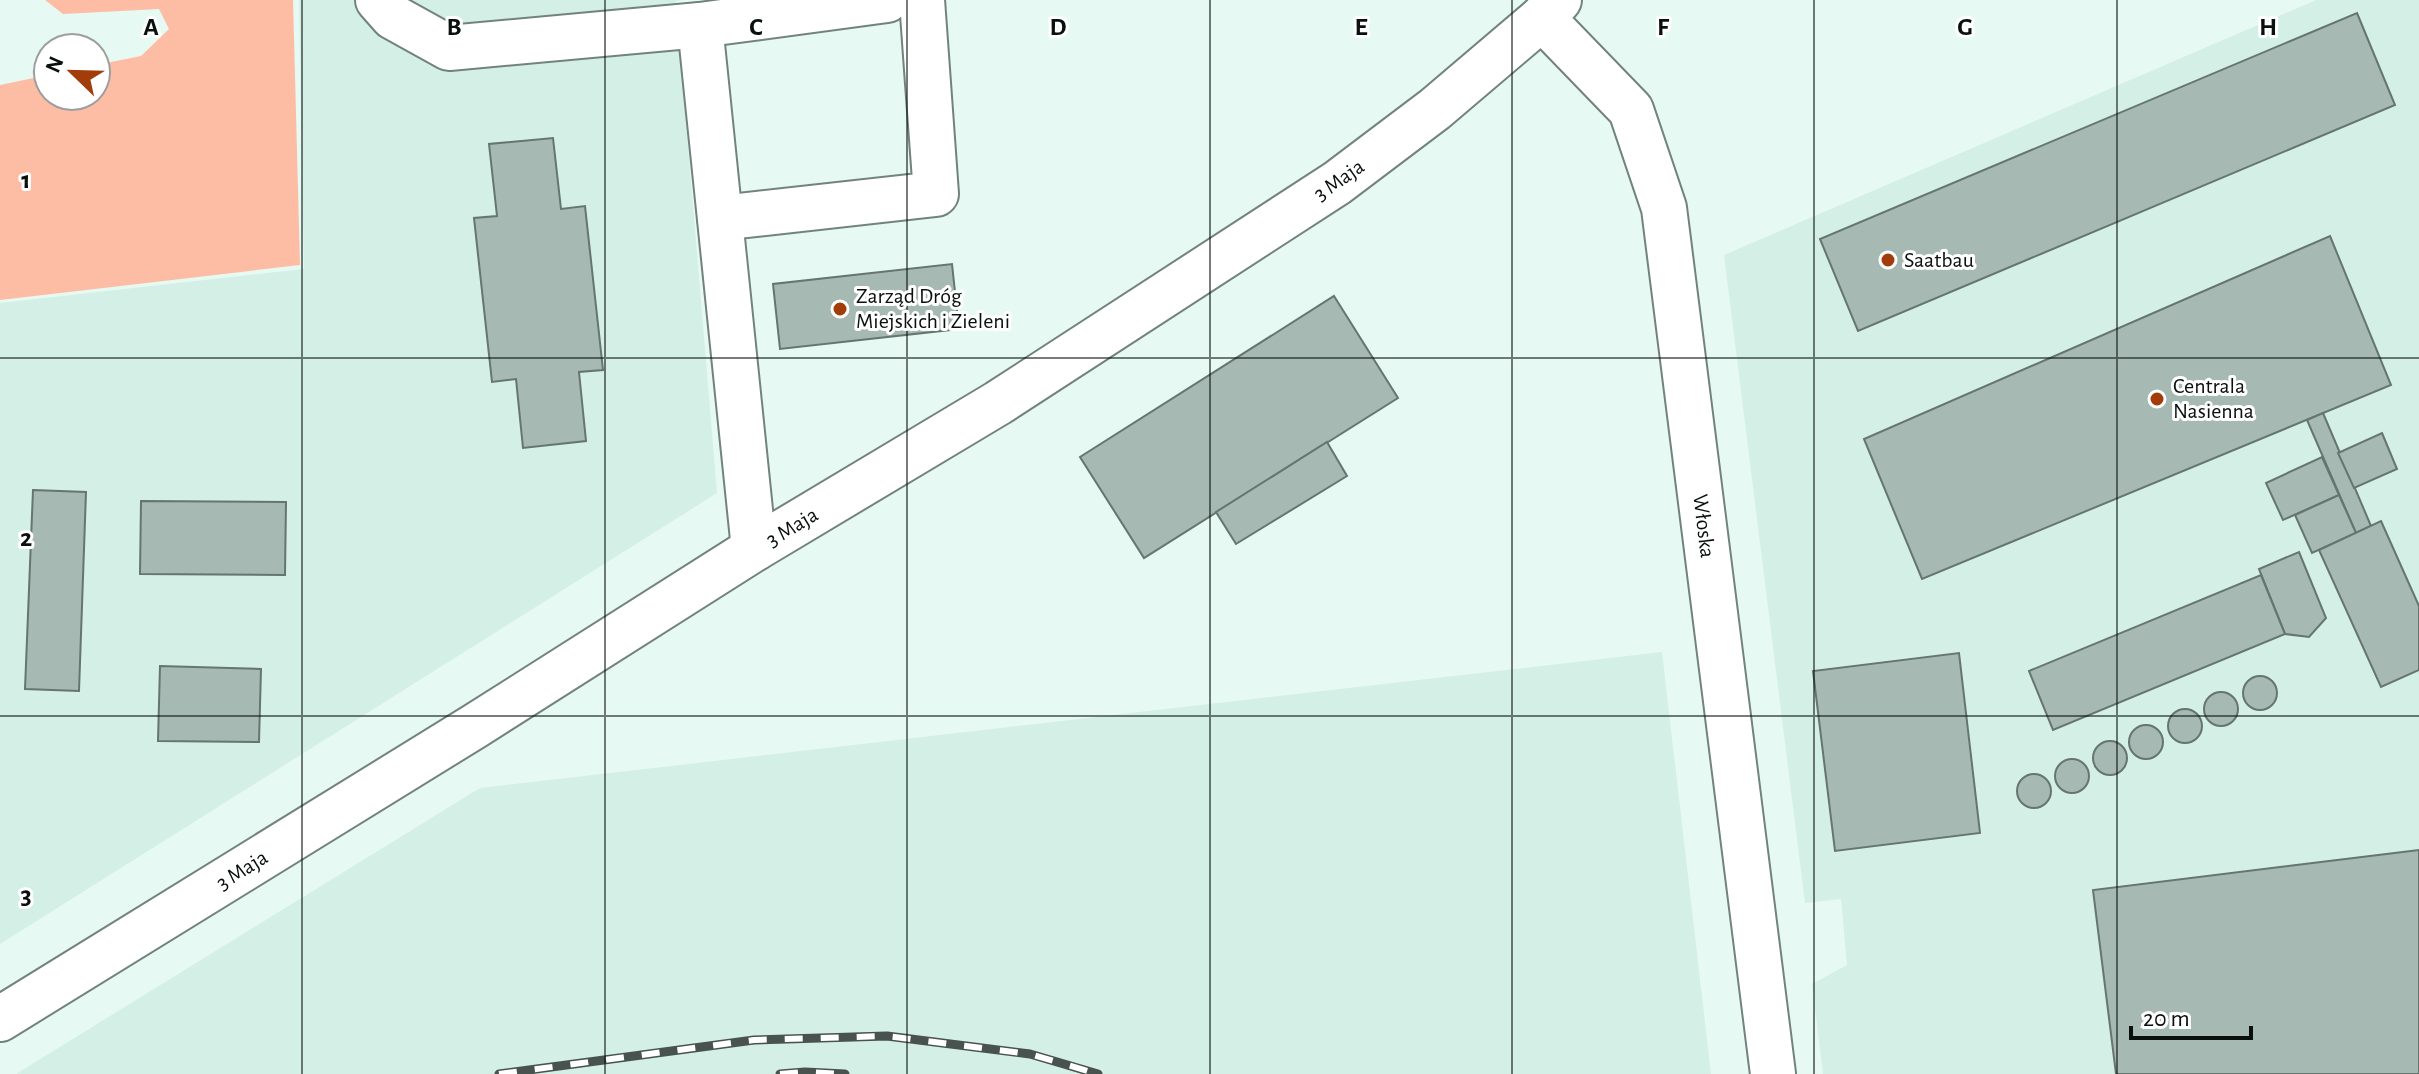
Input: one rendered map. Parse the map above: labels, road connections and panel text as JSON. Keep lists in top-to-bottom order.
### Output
{
  "streets": {
    "street": ["3 Maja", "Włoska"]
  },
  "crossings": [
    ["3 Maja", "Włoska"]
  ],
  "places": ["Saatbau", "Zarząd Dróg Miejskich i Zieleni", "Centrala Nasienna"],
  "scale_bar": "20 m",
  "north": "top left",
  "grid": {
    "columns": [
      "A",
      "B",
      "C",
      "D",
      "E",
      "F",
      "G",
      "H"
    ],
    "rows": ["1", "2", "3"]
  }
}
